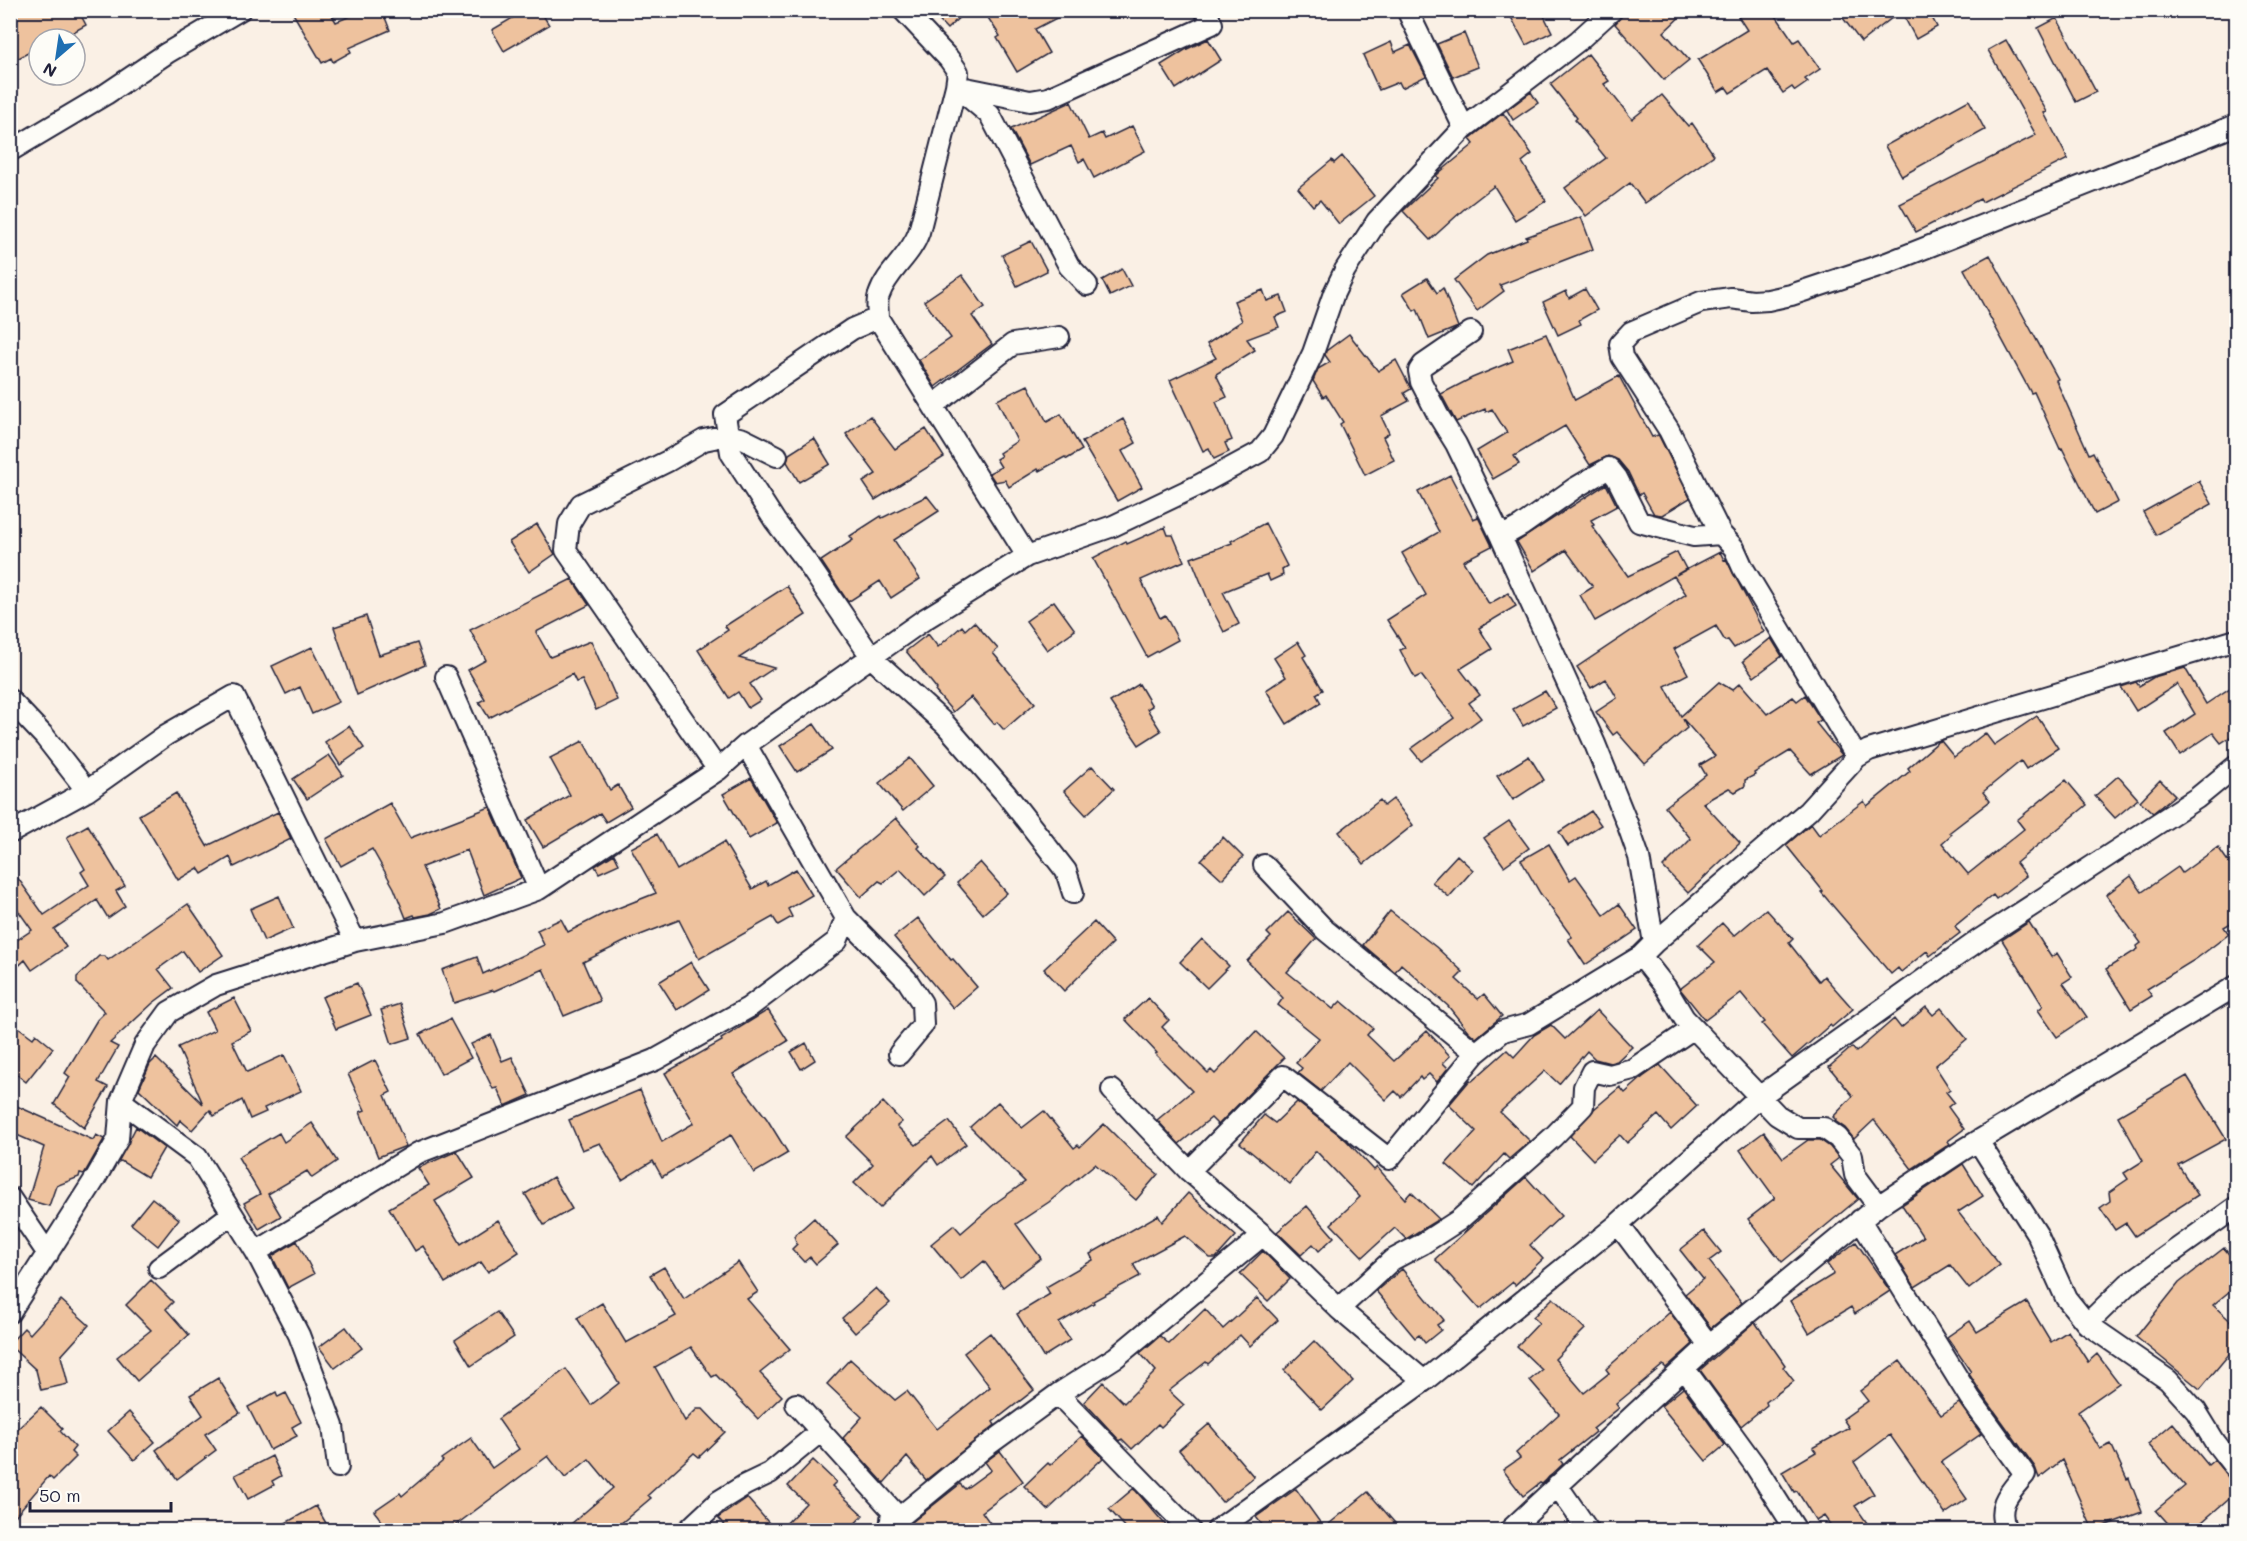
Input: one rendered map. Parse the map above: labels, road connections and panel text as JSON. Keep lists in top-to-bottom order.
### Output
{
  "scale_bar": "50 m",
  "north": "bottom left"
}
